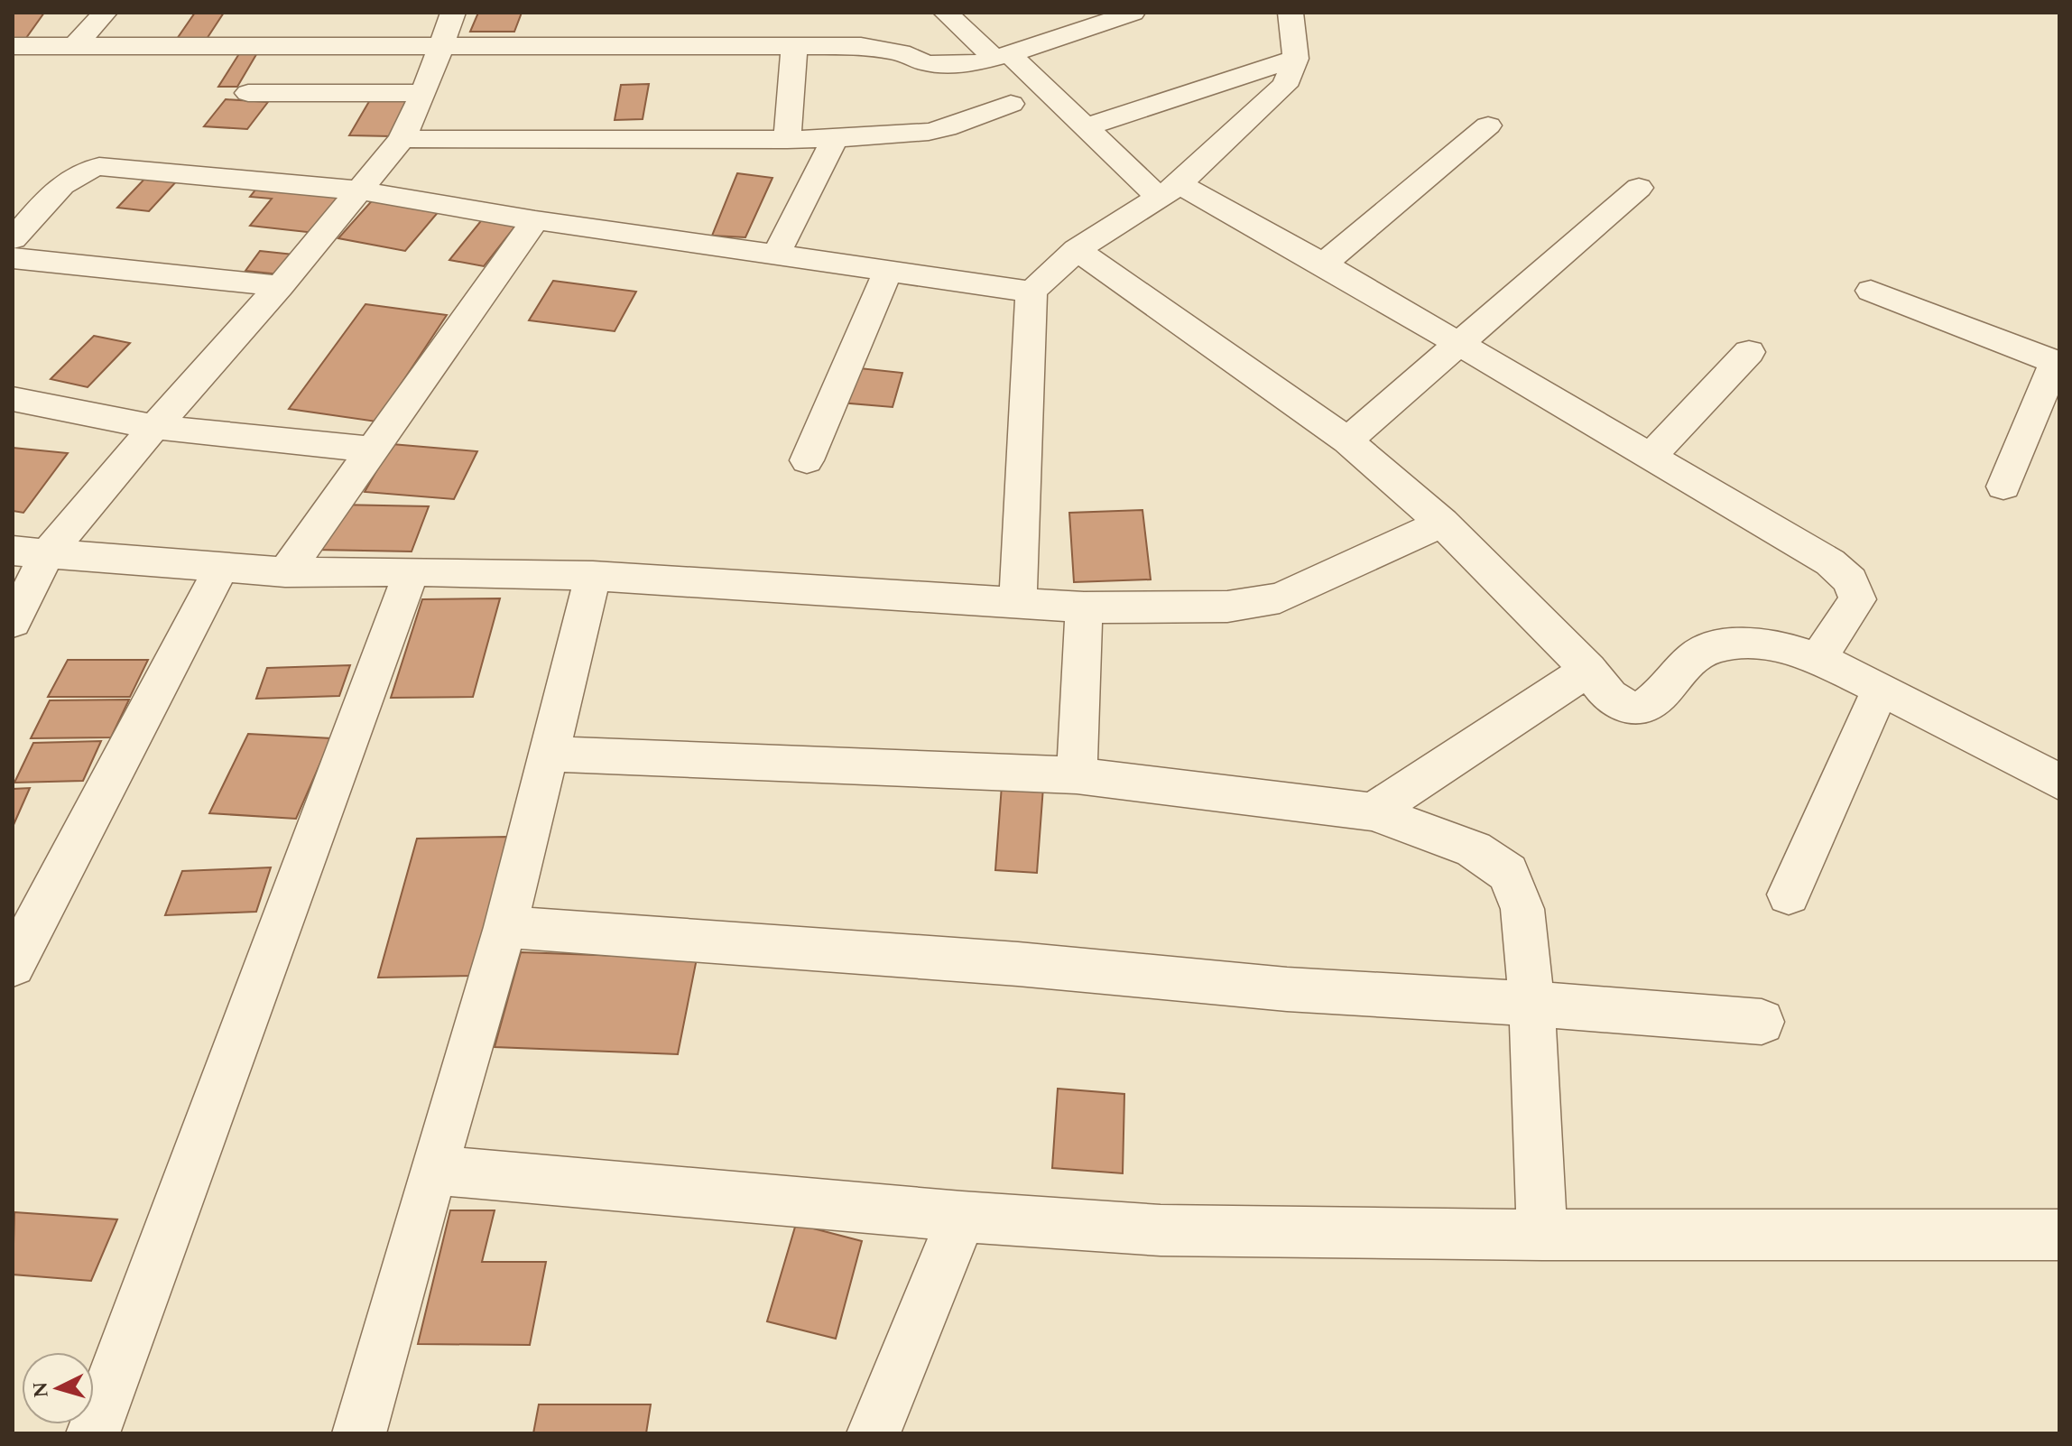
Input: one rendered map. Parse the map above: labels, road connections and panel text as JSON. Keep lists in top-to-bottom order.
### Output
{
  "north": "left"
}
